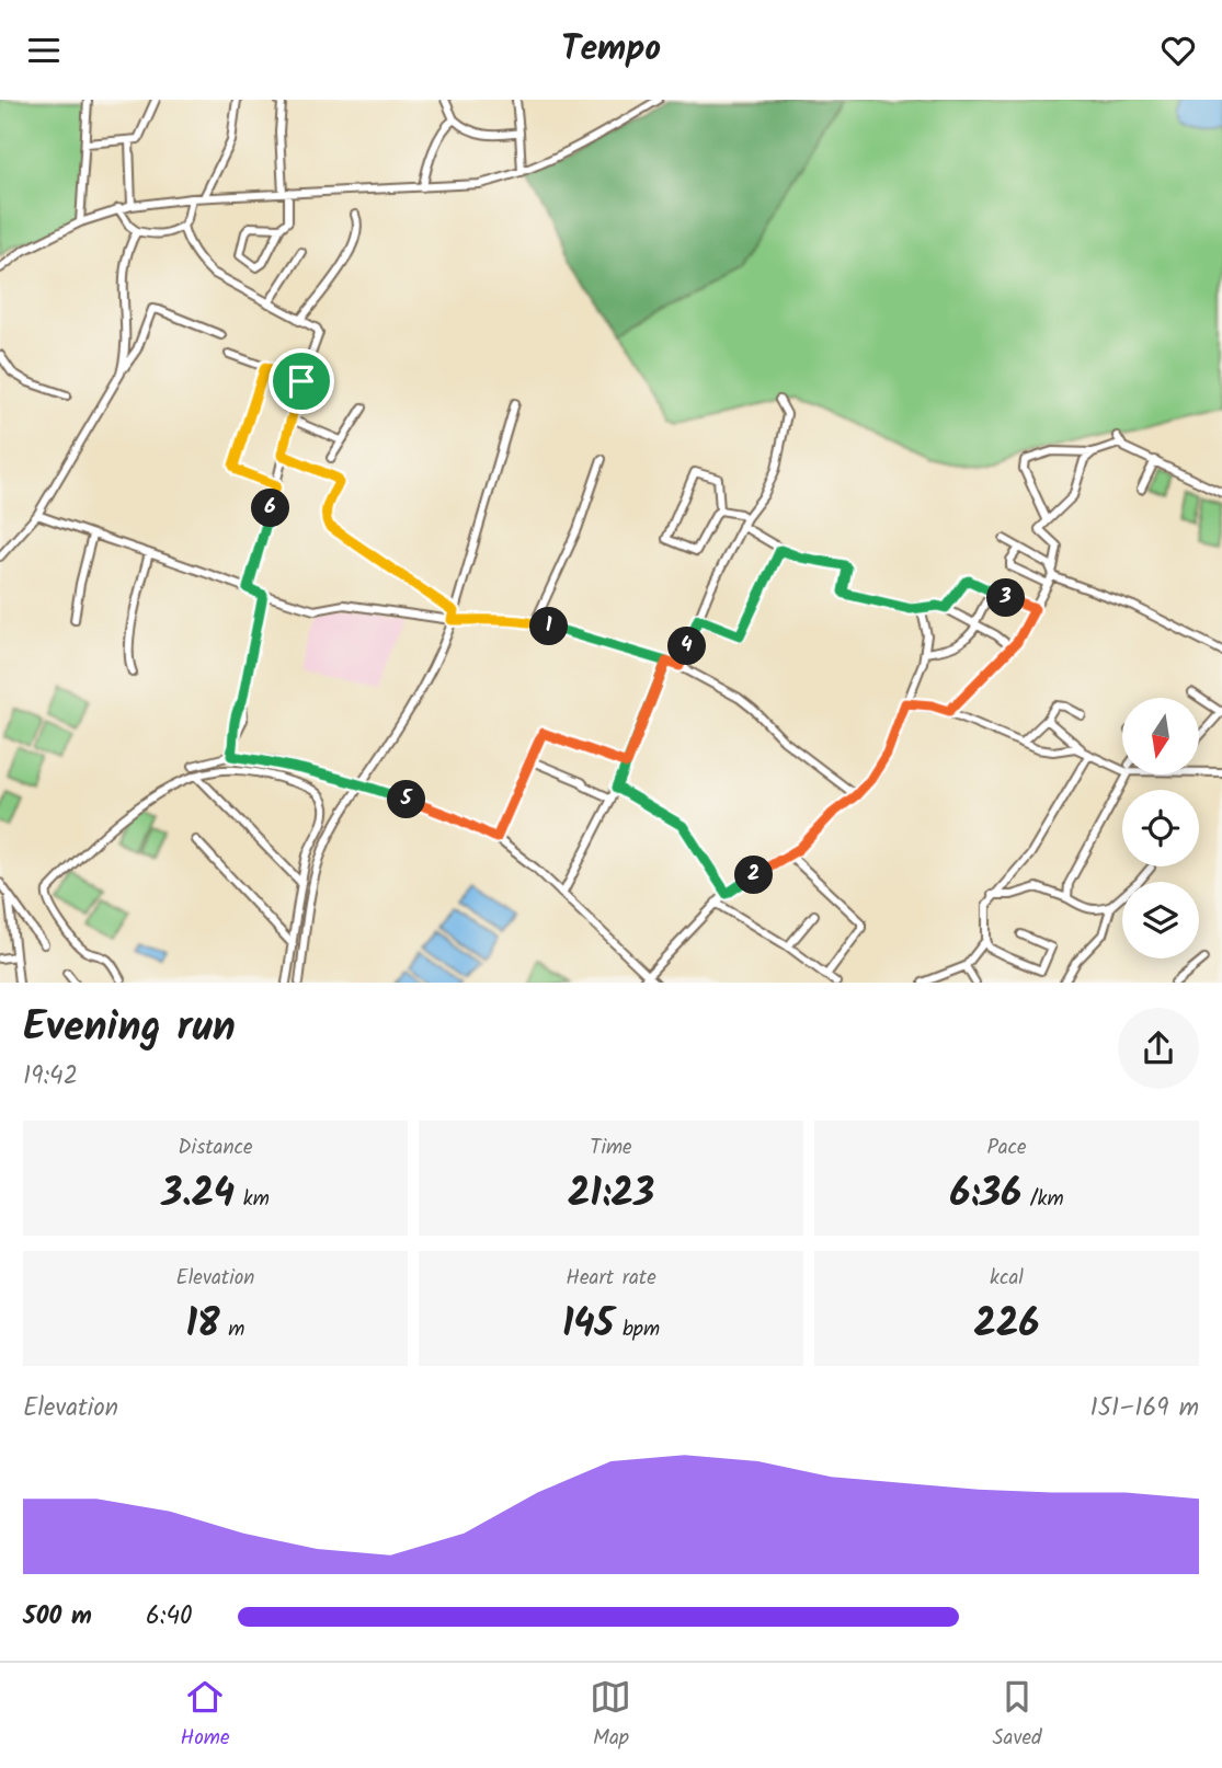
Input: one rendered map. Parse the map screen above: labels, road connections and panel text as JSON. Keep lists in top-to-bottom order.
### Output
{
  "north": "bottom",
  "page": {
    "header": "Tempo",
    "pins": [
      "6",
      "3",
      "1",
      "4",
      "5",
      "2"
    ],
    "heading": ["Evening run", "19:42"],
    "stats": [
      ["Distance", "3.24 km"],
      ["Time", "21:23"],
      ["Pace", "6:36 /km"],
      ["Elevation", "18 m"],
      ["Heart rate", "145 bpm"],
      ["kcal", "226"]
    ],
    "chart": ["Elevation", "151–169 m"],
    "list": [
      {
        "name": "500 m",
        "note": "6:40"
      }
    ],
    "tabs": ["Home", "Map", "Saved"]
  }
}
